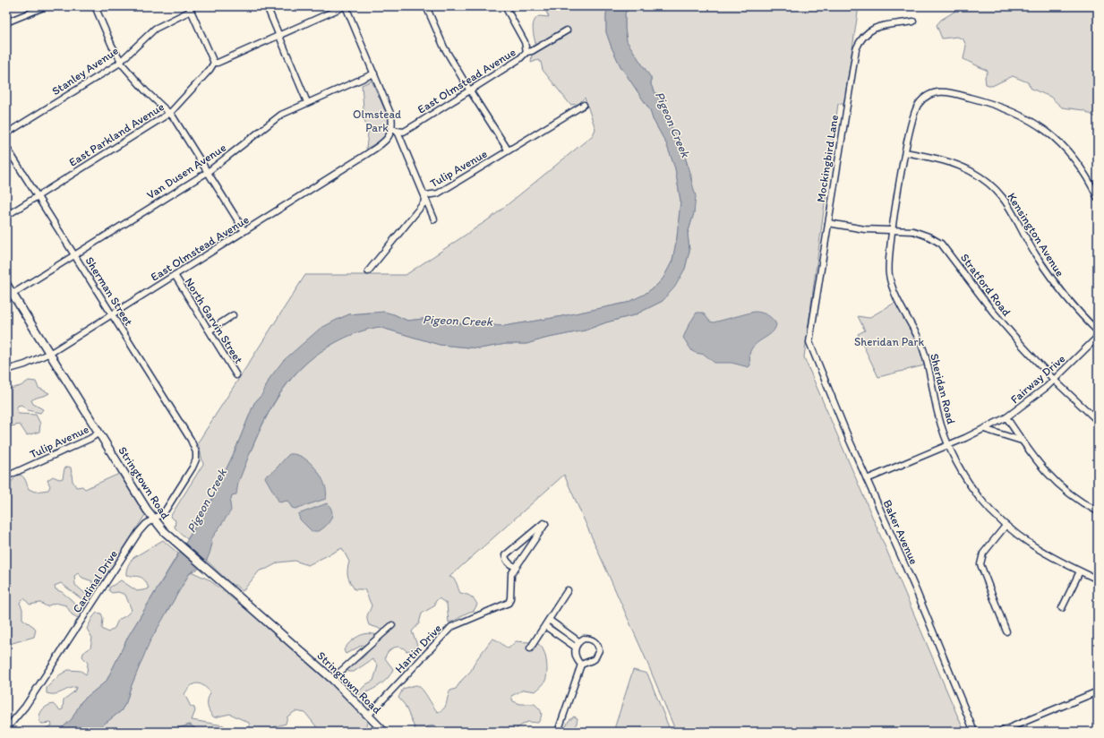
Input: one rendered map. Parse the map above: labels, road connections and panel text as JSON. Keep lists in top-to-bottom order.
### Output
{
  "streets": {
    "main road": ["Stringtown Road"],
    "street": [
      "Stanley Avenue",
      "East Olmstead Avenue",
      "East Parkland Avenue",
      "Mockingbird Lane",
      "Tulip Avenue",
      "Van Dusen Avenue",
      "Kensington Avenue",
      "Stratford Road",
      "Sherman Street",
      "North Garvin Street",
      "Fairway Drive",
      "Sheridan Road",
      "Baker Avenue",
      "Cardinal Drive",
      "Hartin Drive"
    ]
  },
  "crossings": [
    ["East Olmstead Avenue", "Sherman Street"],
    ["East Olmstead Avenue", "North Garvin Street"],
    ["East Olmstead Avenue", "Stringtown Road"],
    ["East Parkland Avenue", "Sherman Street"],
    ["Mockingbird Lane", "Stratford Road"],
    ["Mockingbird Lane", "Baker Avenue"],
    ["Tulip Avenue", "Stringtown Road"],
    ["Van Dusen Avenue", "Sherman Street"],
    ["Van Dusen Avenue", "Stringtown Road"],
    ["Kensington Avenue", "Sheridan Road"],
    ["Stratford Road", "Fairway Drive"],
    ["Stratford Road", "Sheridan Road"],
    ["Sherman Street", "Cardinal Drive"],
    ["Fairway Drive", "Sheridan Road"],
    ["Fairway Drive", "Baker Avenue"],
    ["Stringtown Road", "Cardinal Drive"],
    ["Stringtown Road", "Hartin Drive"]
  ],
  "water": ["Pigeon Creek"],
  "parks": ["Olmstead Park", "Sheridan Park"]
}
